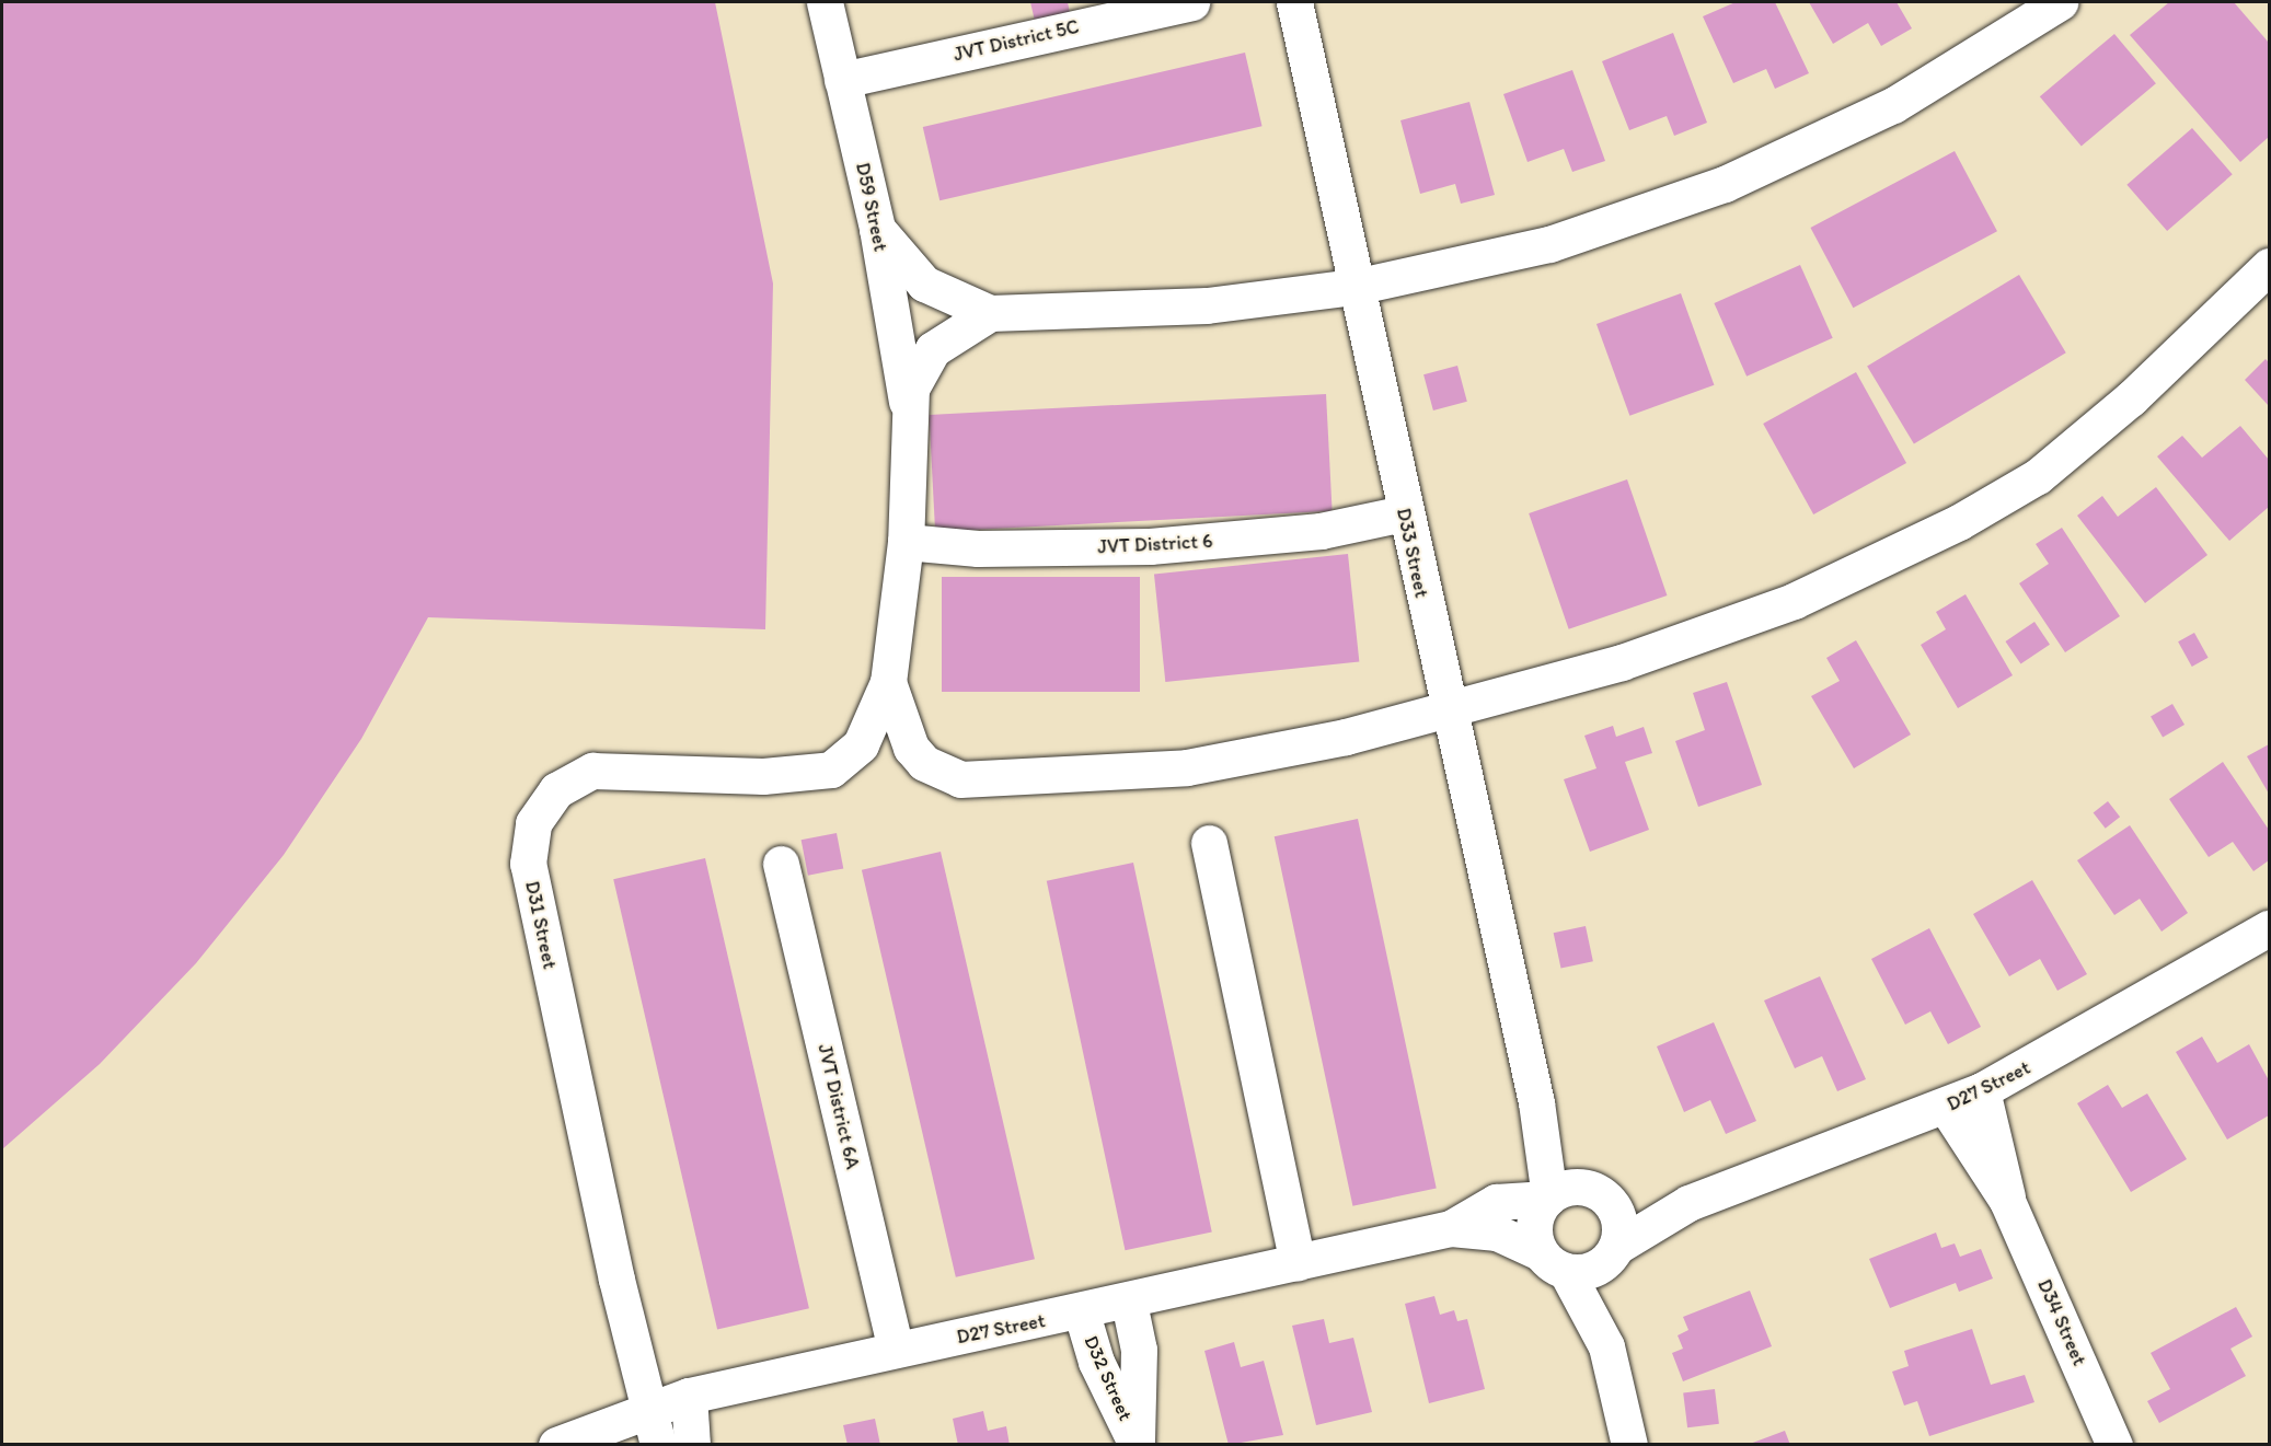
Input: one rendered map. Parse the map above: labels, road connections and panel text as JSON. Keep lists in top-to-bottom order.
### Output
{
  "streets": {
    "street": [
      "JVT District 5C",
      "D59 Street",
      "JVT District 6",
      "D33 Street",
      "D31 Street",
      "D27 Street",
      "JVT District 6A",
      "D34 Street",
      "D32 Street"
    ]
  },
  "crossings": [
    ["JVT District 5C", "D59 Street"],
    ["JVT District 6", "D33 Street"],
    ["D33 Street", "D27 Street"],
    ["D31 Street", "D27 Street"],
    ["D27 Street", "JVT District 6A"],
    ["D27 Street", "D34 Street"],
    ["D27 Street", "D32 Street"]
  ]
}
